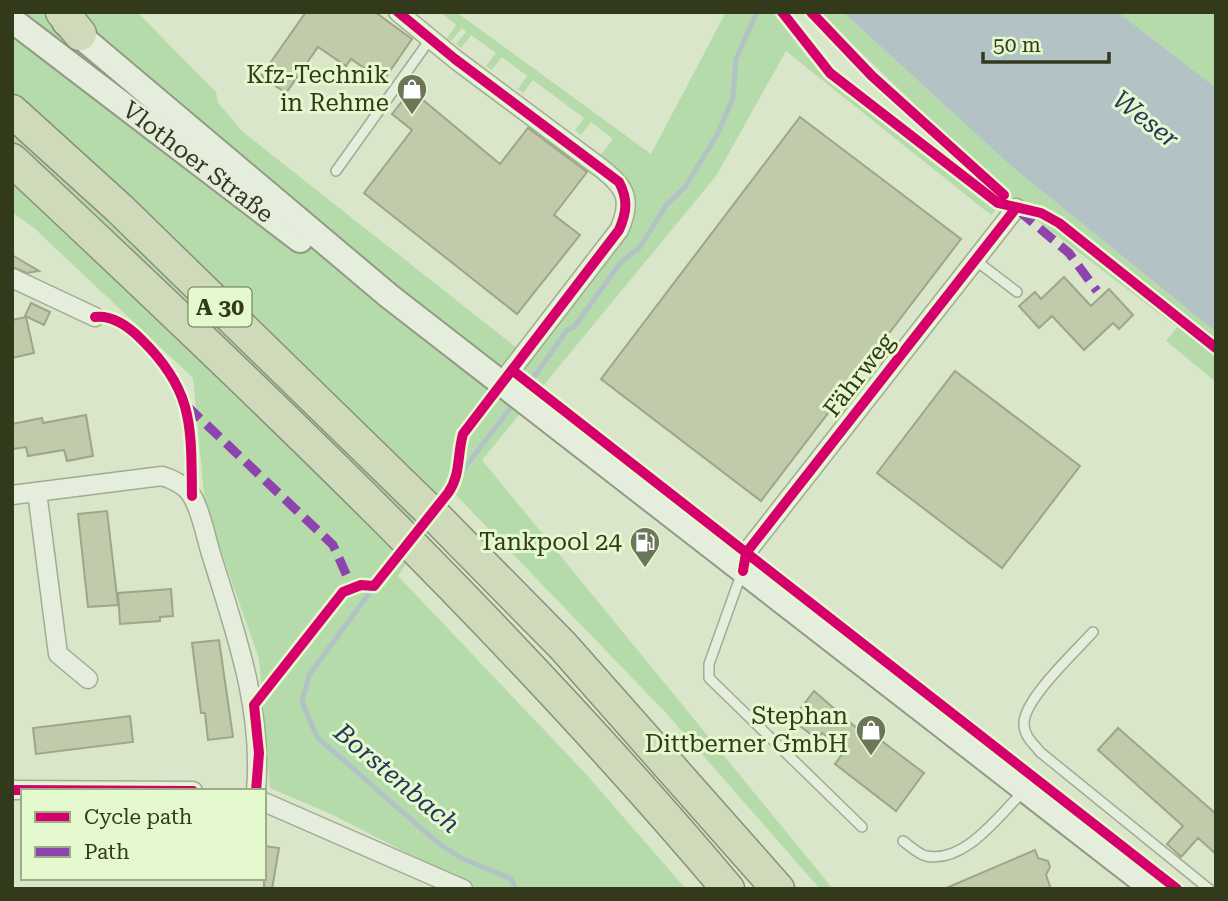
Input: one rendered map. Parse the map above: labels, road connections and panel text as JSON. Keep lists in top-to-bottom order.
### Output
{
  "streets": {
    "highway": ["A 30"],
    "main road": ["Vlothoer Straße"],
    "street": ["Fährweg"]
  },
  "crossings": [
    ["Vlothoer Straße", "Fährweg"]
  ],
  "water": ["Weser", "Borstenbach"],
  "places": {
    "shop": ["Kfz-Technik in Rehme", "Stephan Dittberner GmbH"],
    "fuel station": ["Tankpool 24"]
  },
  "legend": ["Cycle path", "Path"],
  "scale_bar": "50 m"
}
